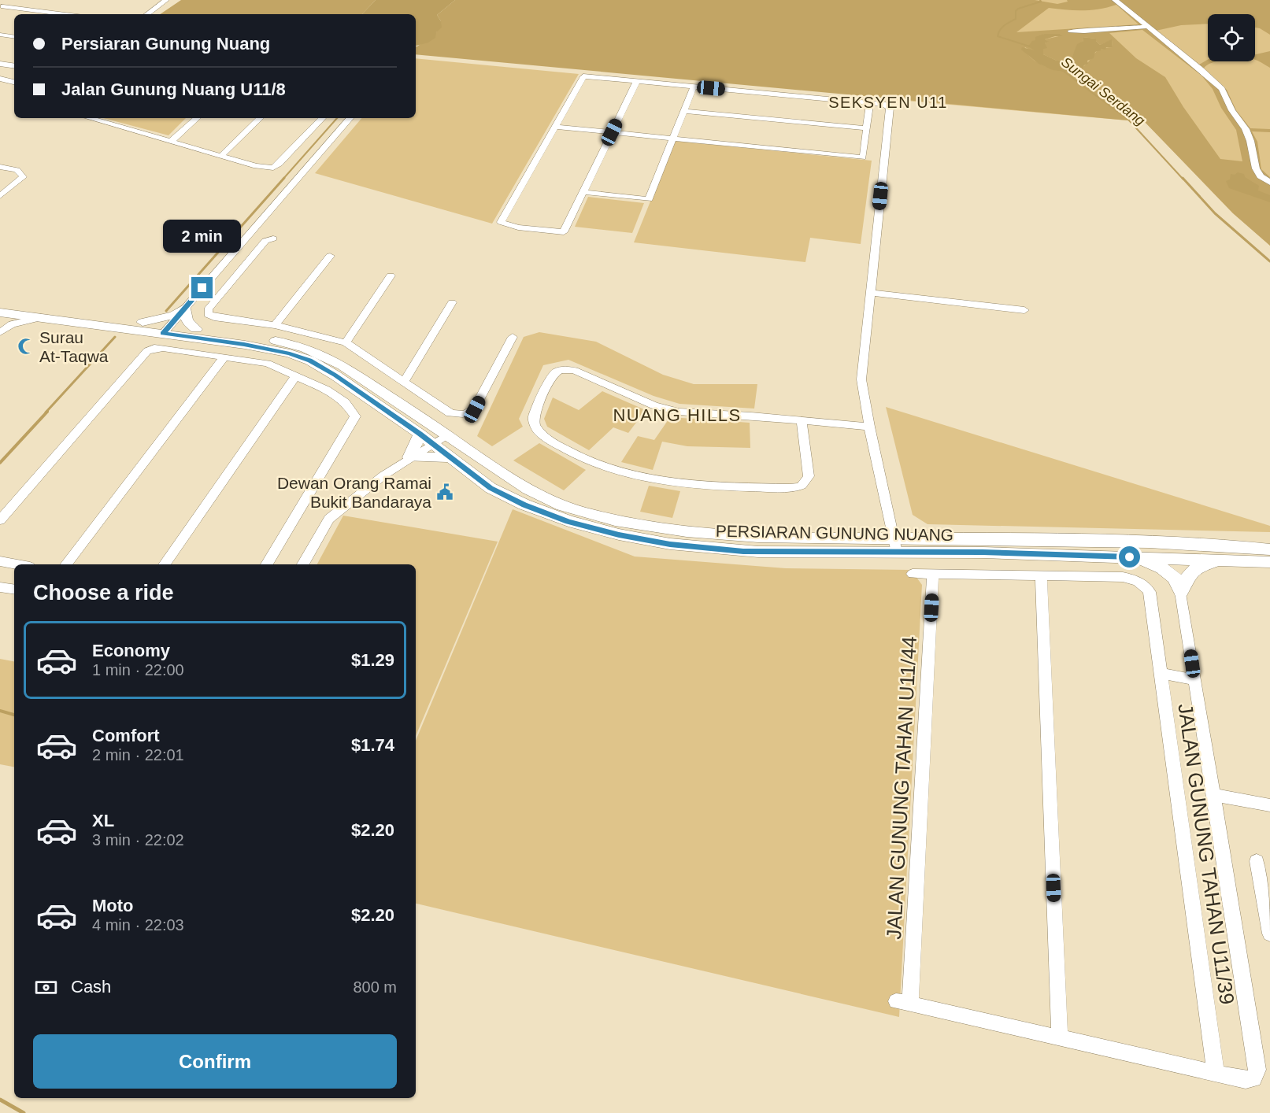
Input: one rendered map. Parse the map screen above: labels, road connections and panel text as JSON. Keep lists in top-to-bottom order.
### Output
{
  "streets": {
    "street": ["PERSIARAN GUNUNG NUANG", "JALAN GUNUNG TAHAN U11/44", "JALAN GUNUNG TAHAN U11/39"]
  },
  "districts": ["SEKSYEN U11", "NUANG HILLS"],
  "water": ["Sungai Serdang"],
  "places": {
    "mosque": ["Surau At-Taqwa"],
    "public building": ["Dewan Orang Ramai Bukit Bandaraya"]
  },
  "page": {
    "banner": ["Persiaran Gunung Nuang", "Jalan Gunung Nuang U11/8"],
    "bubble": "2 min",
    "heading": "Choose a ride",
    "list": [
      {
        "name": "Economy",
        "note": "1 min · 22:00",
        "value": "$1.29"
      },
      {
        "name": "Comfort",
        "note": "2 min · 22:01",
        "value": "$1.74"
      },
      {
        "name": "XL",
        "note": "3 min · 22:02",
        "value": "$2.20"
      },
      {
        "name": "Moto",
        "note": "4 min · 22:03",
        "value": "$2.20"
      }
    ],
    "pay": ["Cash", "800 m"],
    "buttons": "Confirm"
  }
}
